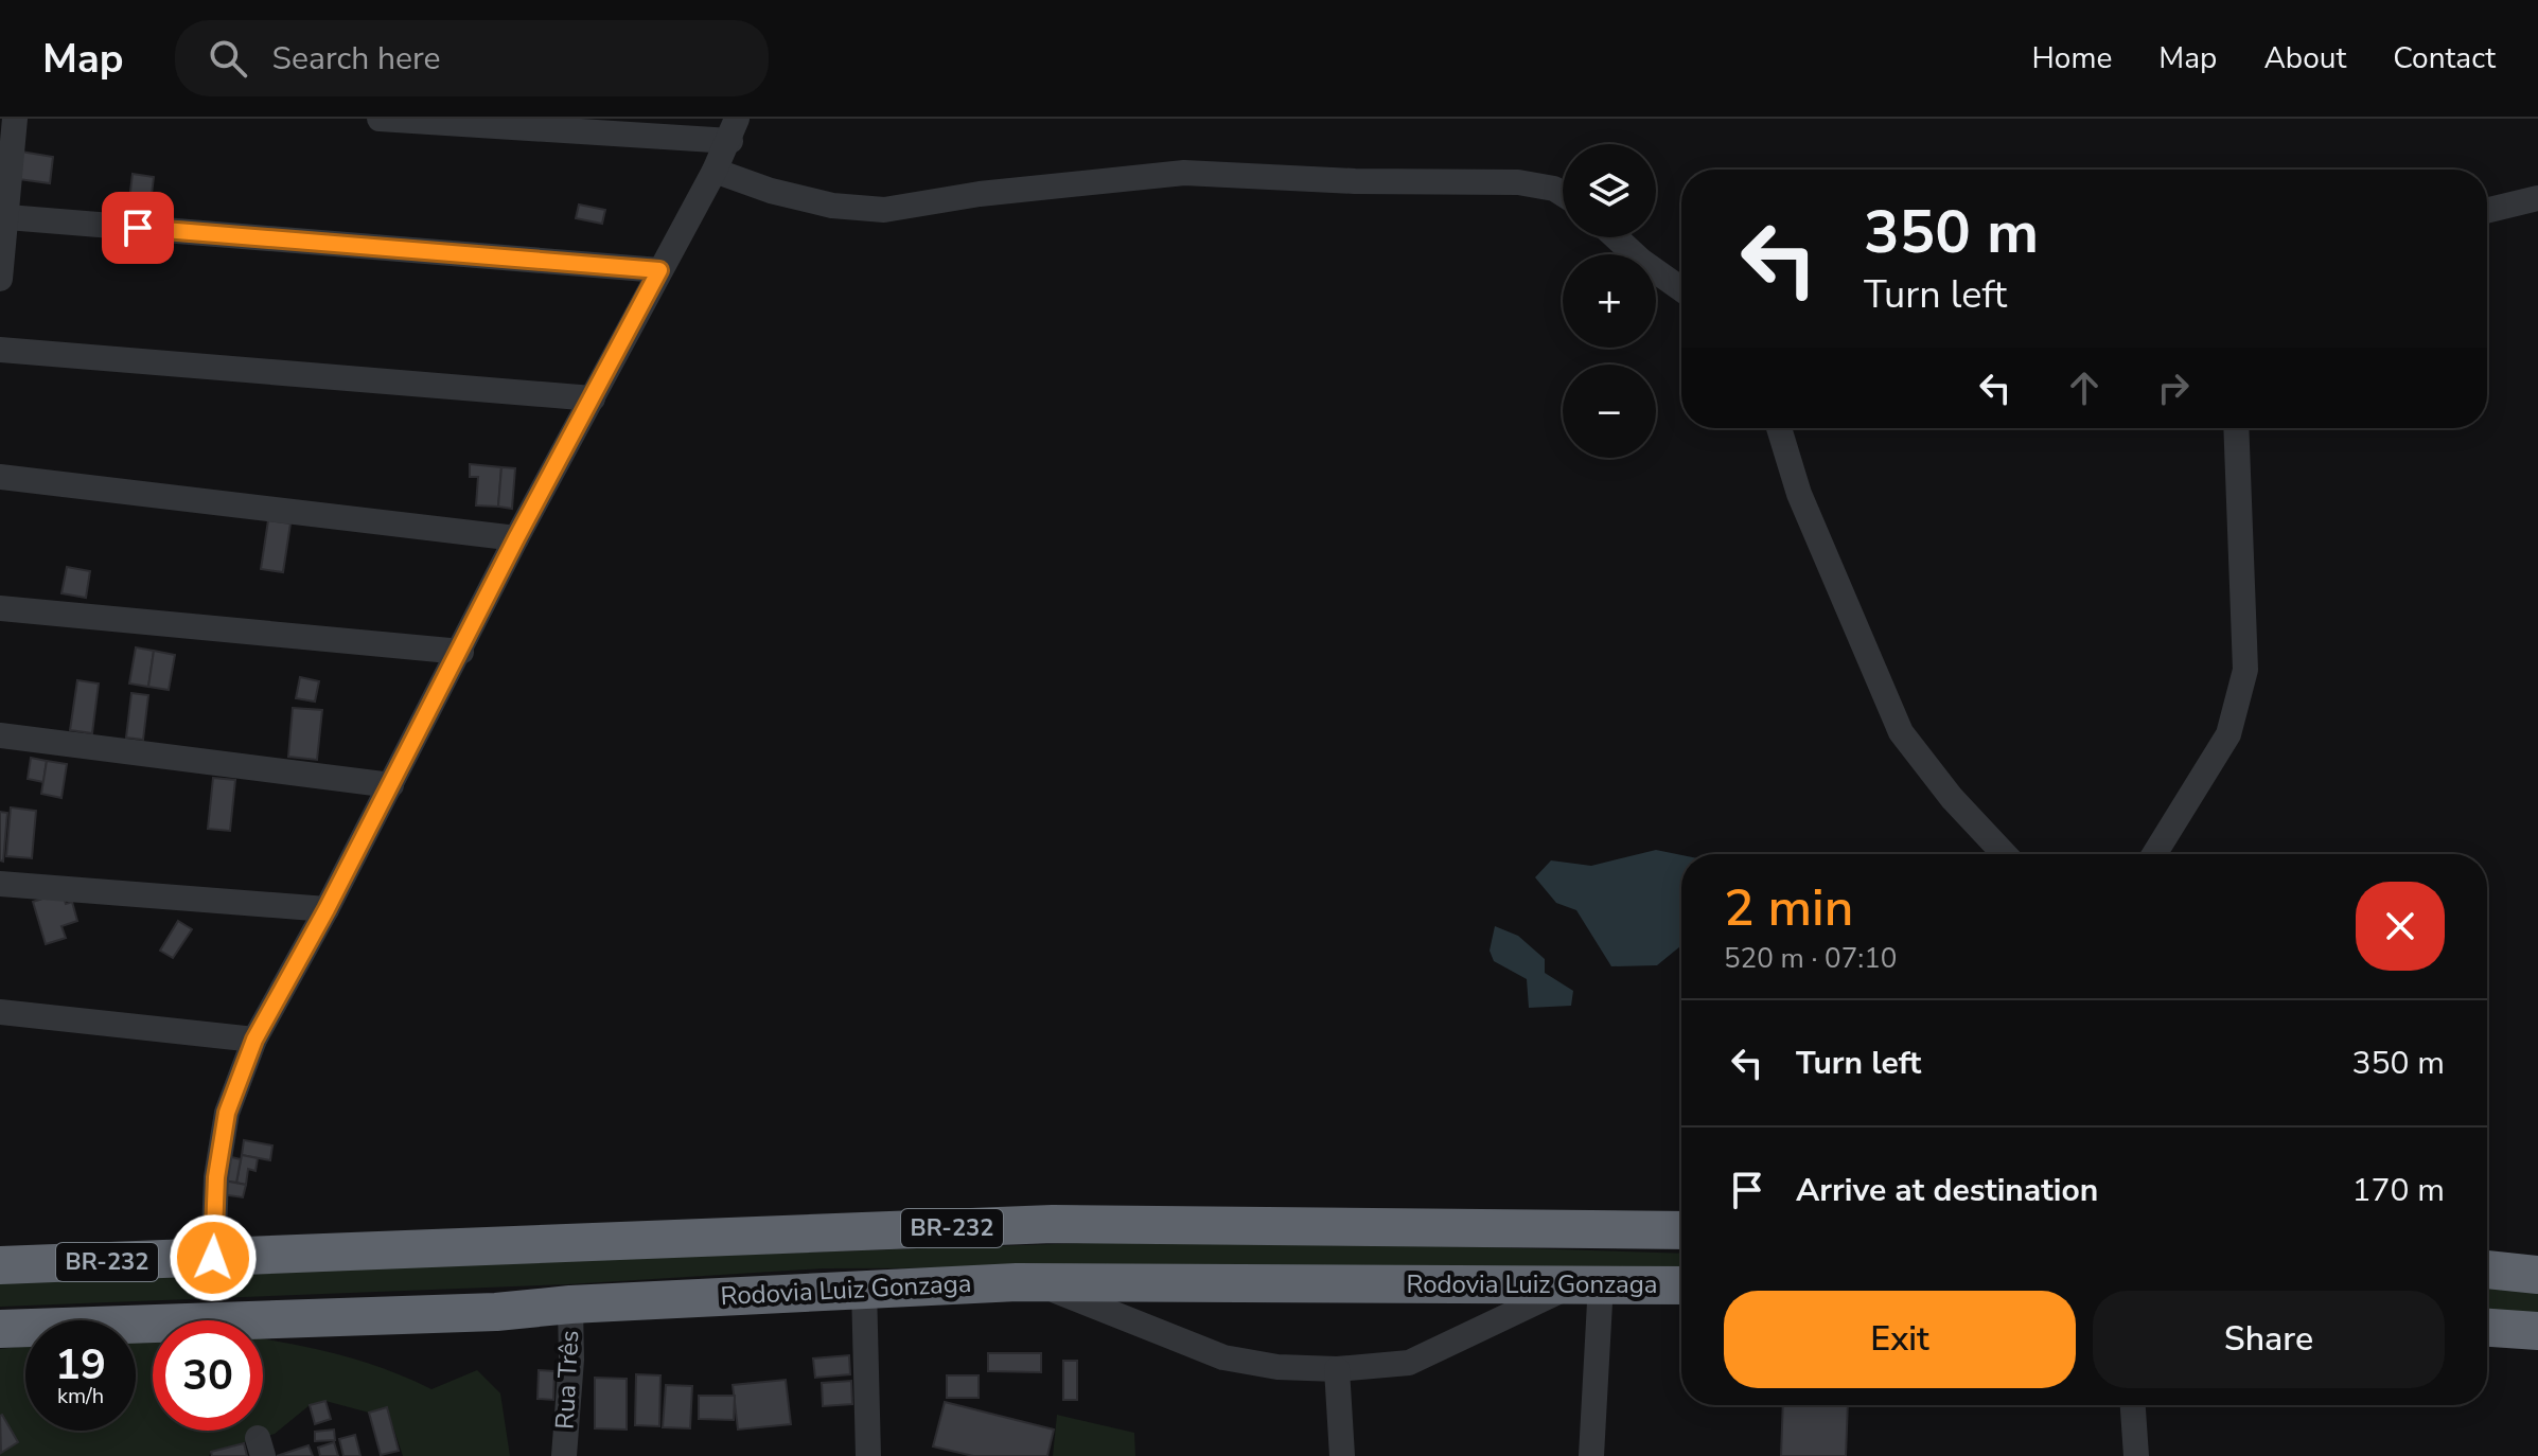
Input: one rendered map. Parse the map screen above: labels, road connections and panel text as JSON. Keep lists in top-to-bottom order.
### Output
{
  "streets": {
    "highway": ["BR-232", "Rodovia Luiz Gonzaga"],
    "street": ["Rua Três"]
  },
  "crossings": [
    ["Rodovia Luiz Gonzaga", "Rua Três"]
  ],
  "page": {
    "header": "Map",
    "search": "Search here",
    "nav": [
      "Home",
      "Map",
      "About",
      "Contact"
    ],
    "map_buttons": ["+", "−"],
    "turn": ["350 m", "Turn left"],
    "heading": ["2 min", "520 m · 07:10"],
    "list": [
      {
        "name": "Turn left",
        "value": "350 m"
      },
      {
        "name": "Arrive at destination",
        "value": "170 m"
      }
    ],
    "buttons": ["Exit", "Share"],
    "speed": "19 km/h",
    "limit": "30"
  }
}
